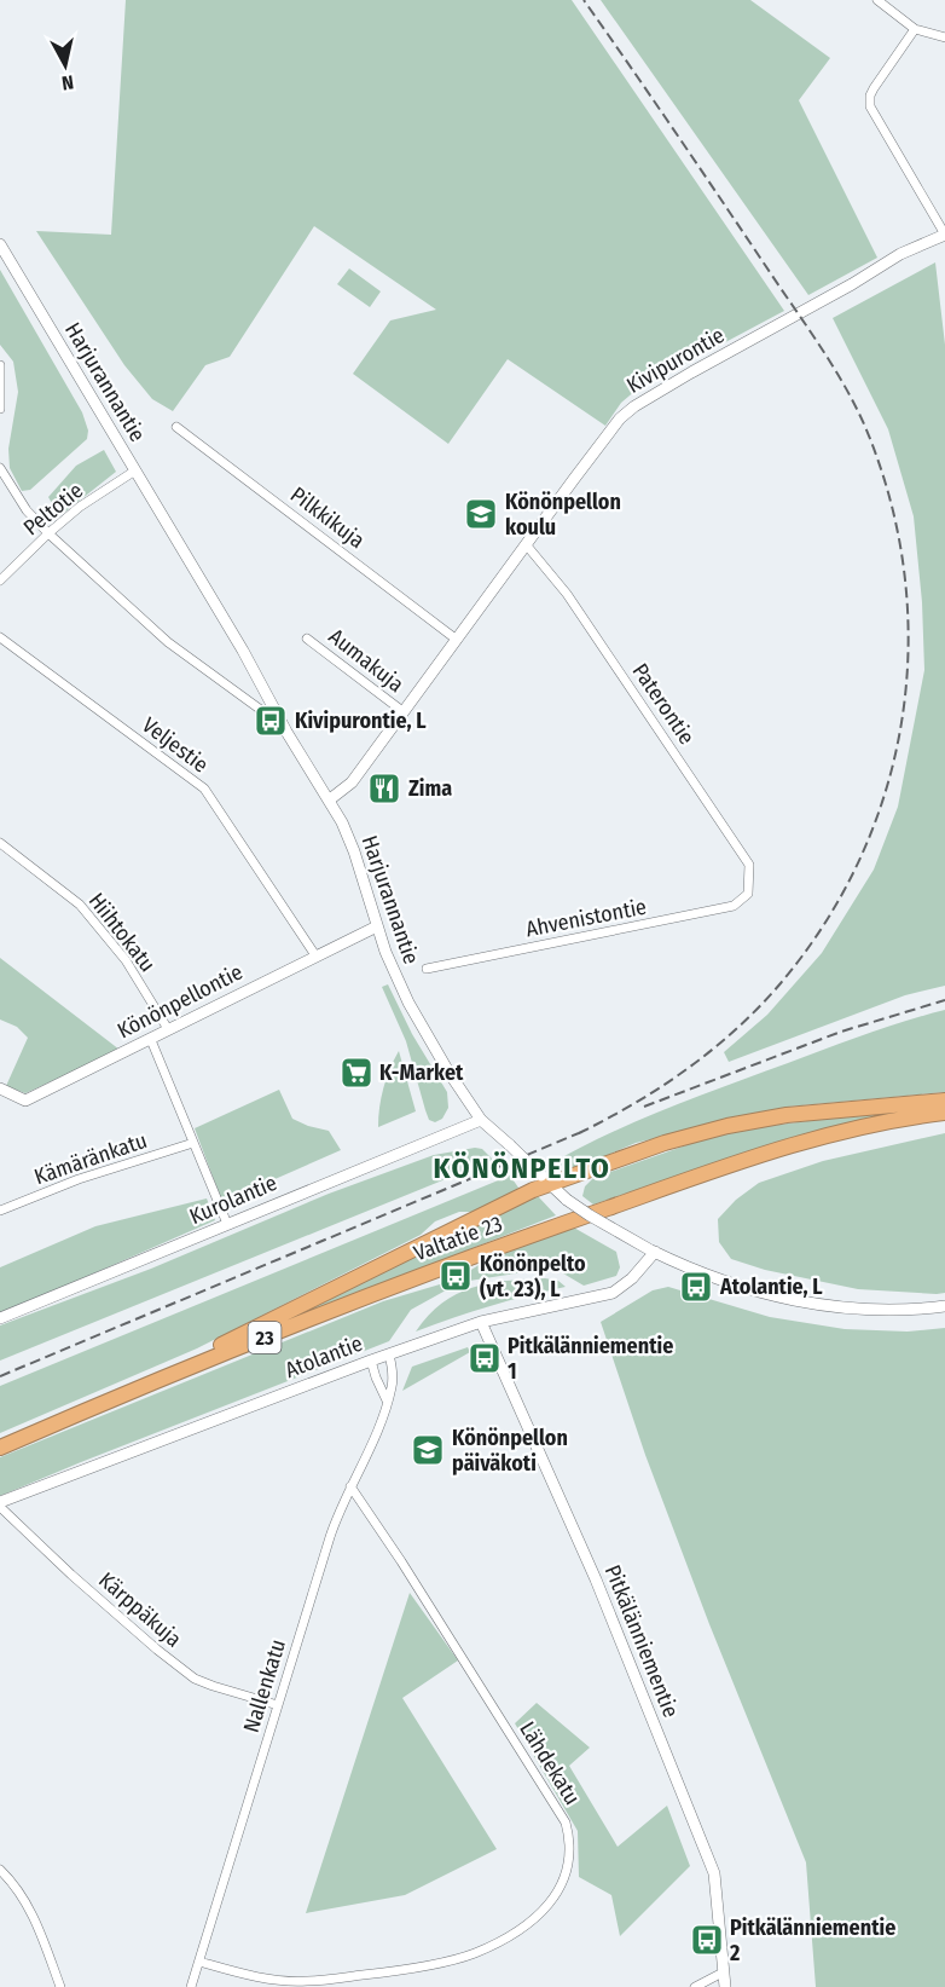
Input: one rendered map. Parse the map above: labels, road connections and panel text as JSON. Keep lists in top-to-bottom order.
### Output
{
  "streets": {
    "highway": ["Valtatie 23", "23"],
    "street": [
      "Kivipurontie",
      "Harjurannantie",
      "Peltotie",
      "Pilkkikuja",
      "Aumakuja",
      "Paterontie",
      "Veljestie",
      "Ahvenistontie",
      "Hiihtokatu",
      "Könönpellontie",
      "Kämäränkatu",
      "Kurolantie",
      "Atolantie",
      "Kärppäkuja",
      "Pitkälänniementie",
      "Nallenkatu",
      "Lähdekatu"
    ]
  },
  "crossings": [
    ["Kivipurontie", "Harjurannantie"],
    ["Kivipurontie", "Pilkkikuja"],
    ["Kivipurontie", "Aumakuja"],
    ["Kivipurontie", "Paterontie"],
    ["Harjurannantie", "Peltotie"],
    ["Harjurannantie", "Könönpellontie"],
    ["Harjurannantie", "Kurolantie"],
    ["Harjurannantie", "Atolantie"],
    ["Paterontie", "Ahvenistontie"],
    ["Veljestie", "Könönpellontie"],
    ["Hiihtokatu", "Könönpellontie"],
    ["Atolantie", "Pitkälänniementie"],
    ["Atolantie", "Nallenkatu"],
    ["Kärppäkuja", "Nallenkatu"],
    ["Nallenkatu", "Lähdekatu"]
  ],
  "districts": ["KÖNÖNPELTO"],
  "places": {
    "school or university": ["Könönpellon koulu", "Könönpellon päiväkoti"],
    "bus stop": [
      "Kivipurontie, L",
      "Könönpelto (vt. 23), L",
      "Atolantie, L",
      "Pitkälänniementie 1",
      "Pitkälänniementie 2"
    ],
    "restaurant": ["Zima"],
    "supermarket": ["K-Market"]
  },
  "north": "bottom"
}
